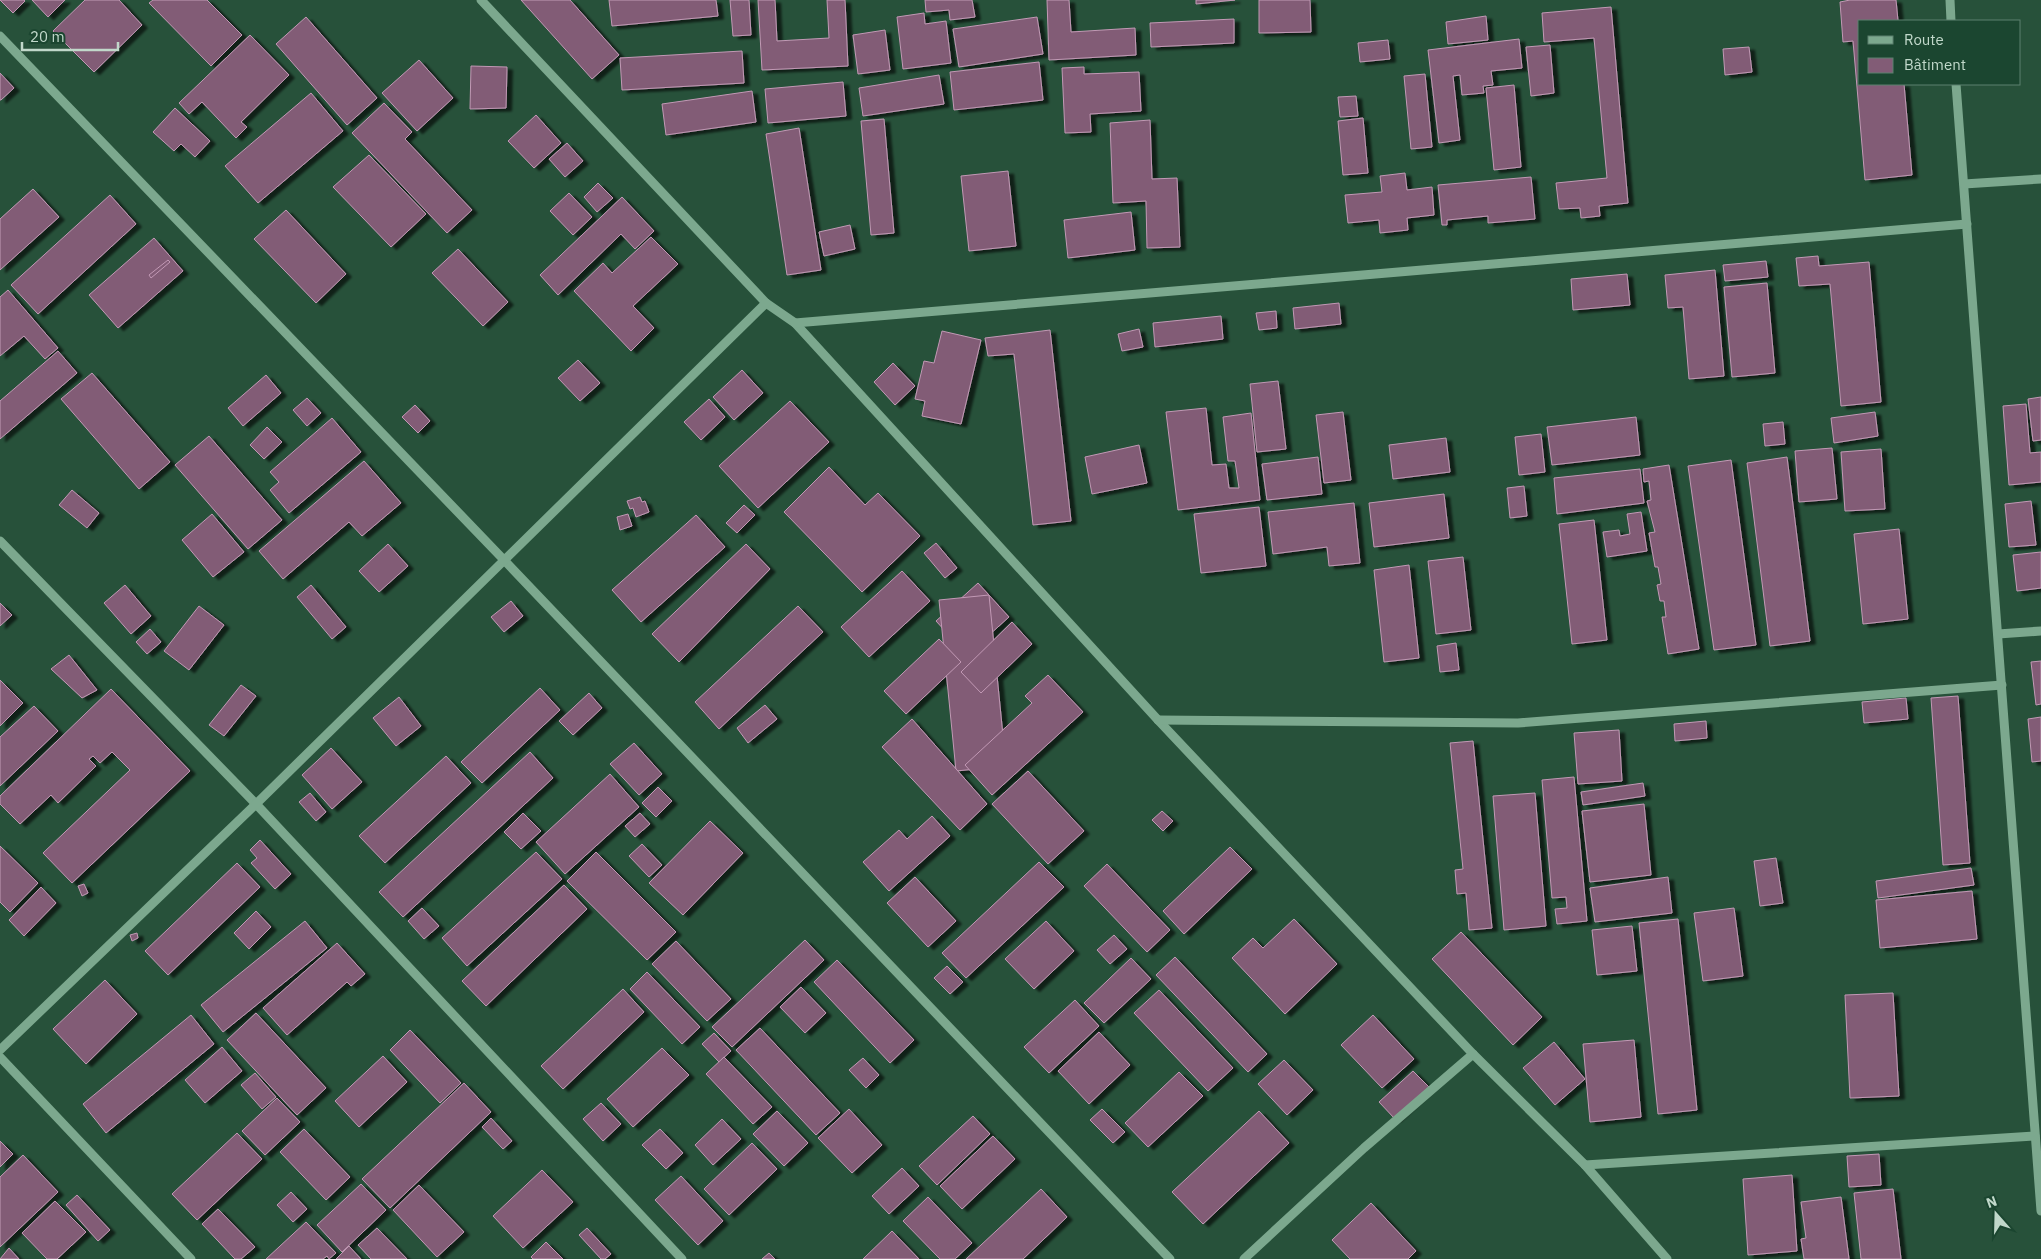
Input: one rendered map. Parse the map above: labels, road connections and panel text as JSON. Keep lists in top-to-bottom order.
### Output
{
  "legend": ["Route", "Bâtiment"],
  "scale_bar": "20 m",
  "north": "top"
}
